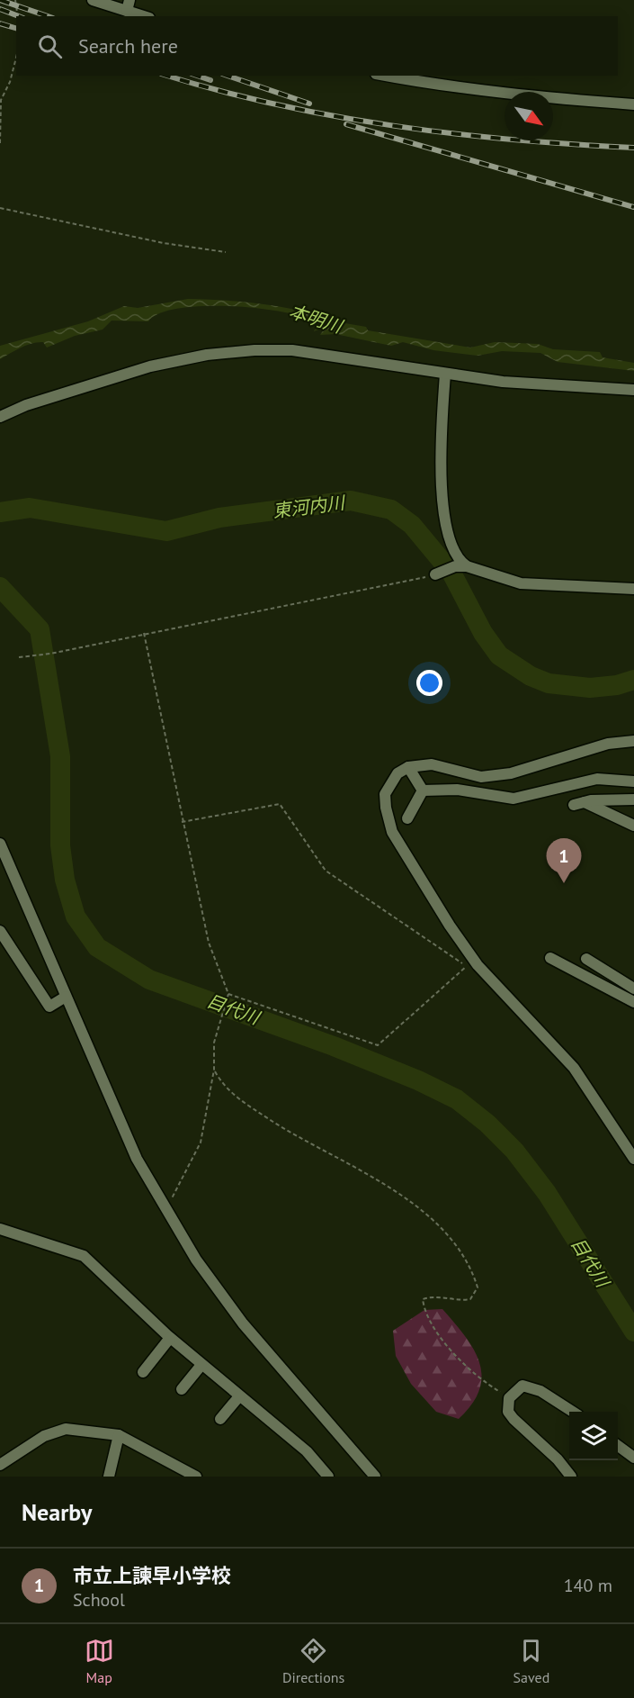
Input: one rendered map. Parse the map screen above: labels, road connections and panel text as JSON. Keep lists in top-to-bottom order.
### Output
{
  "water": ["本明川", "東河内川", "目代川"],
  "north": "bottom right",
  "page": {
    "search": "Search here",
    "pins": "1",
    "heading": "Nearby",
    "list": [
      {
        "mark": "1",
        "name": "市立上諫早小学校",
        "note": "School",
        "value": "140 m"
      }
    ],
    "nav": ["Map", "Directions", "Saved"]
  }
}
